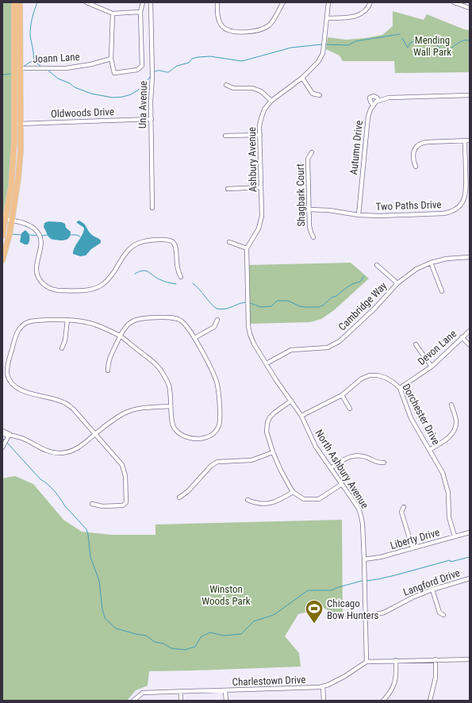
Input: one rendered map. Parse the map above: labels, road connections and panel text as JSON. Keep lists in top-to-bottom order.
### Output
{
  "streets": {
    "street": [
      "Joann Lane",
      "Una Avenue",
      "Oldwoods Drive",
      "Autumn Drive",
      "Ashbury Avenue",
      "Shagbark Court",
      "Two Paths Drive",
      "Cambridge Way",
      "Devon Lane",
      "Dorchester Drive",
      "North Ashbury Avenue",
      "Liberty Drive",
      "Langford Drive",
      "Charlestown Drive"
    ]
  },
  "crossings": [
    ["Una Avenue", "Oldwoods Drive"],
    ["Autumn Drive", "Two Paths Drive"],
    ["Ashbury Avenue", "North Ashbury Avenue"],
    ["Shagbark Court", "Two Paths Drive"],
    ["Cambridge Way", "North Ashbury Avenue"],
    ["Devon Lane", "Dorchester Drive"],
    ["Dorchester Drive", "North Ashbury Avenue"],
    ["Dorchester Drive", "Liberty Drive"],
    ["North Ashbury Avenue", "Liberty Drive"],
    ["North Ashbury Avenue", "Langford Drive"],
    ["North Ashbury Avenue", "Charlestown Drive"]
  ],
  "parks": ["Mending Wall Park", "Winston Woods Park"],
  "places": {
    "sports": ["Chicago Bow Hunters"]
  }
}
